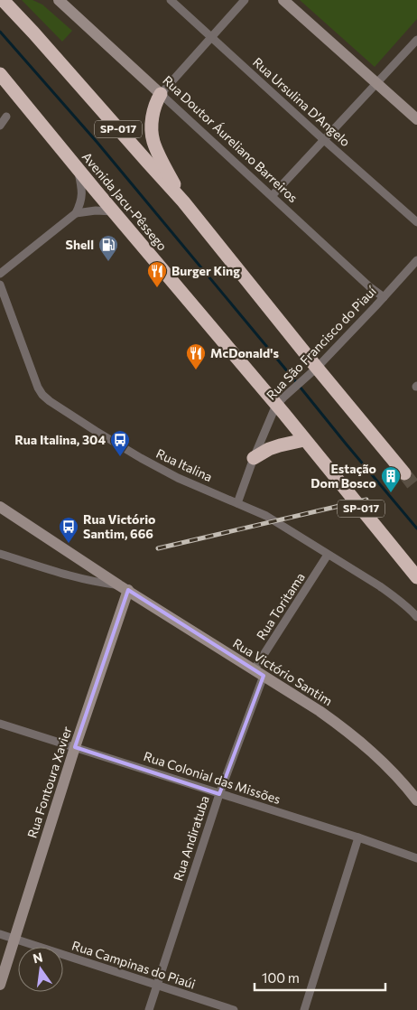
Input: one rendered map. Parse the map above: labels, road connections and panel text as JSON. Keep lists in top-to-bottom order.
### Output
{
  "streets": {
    "highway": ["SP-017", "Avenida Jacu-Pêssego"],
    "street": [
      "Rua Ursulina D'Angelo",
      "Rua Doutor Áureliano Barreiros",
      "Rua São Francisco do Piauí",
      "Rua Italina",
      "Rua Toritama",
      "Rua Victório Santim",
      "Rua Colonial das Missões",
      "Rua Fontoura Xavier",
      "Rua Andiratuba",
      "Rua Campinas do Piaúi"
    ]
  },
  "crossings": [
    ["SP-017", "Rua São Francisco do Piauí"],
    ["Rua Doutor Áureliano Barreiros", "Rua São Francisco do Piauí"],
    ["Avenida Jacu-Pêssego", "Rua São Francisco do Piauí"],
    ["Rua São Francisco do Piauí", "Rua Italina"],
    ["Rua Italina", "Rua Toritama"],
    ["Rua Toritama", "Rua Victório Santim"],
    ["Rua Toritama", "Rua Andiratuba"],
    ["Rua Victório Santim", "Rua Fontoura Xavier"],
    ["Rua Victório Santim", "Rua Andiratuba"],
    ["Rua Colonial das Missões", "Rua Fontoura Xavier"],
    ["Rua Colonial das Missões", "Rua Andiratuba"],
    ["Rua Fontoura Xavier", "Rua Campinas do Piaúi"],
    ["Rua Andiratuba", "Rua Campinas do Piaúi"]
  ],
  "places": {
    "fuel station": ["Shell"],
    "restaurant": ["Burger King", "McDonald's"],
    "bus stop": ["Rua Italina, 304", "Rua Victório Santim, 666"],
    "building": ["Estação Dom Bosco"]
  },
  "scale_bar": "100 m",
  "north": "top"
}
